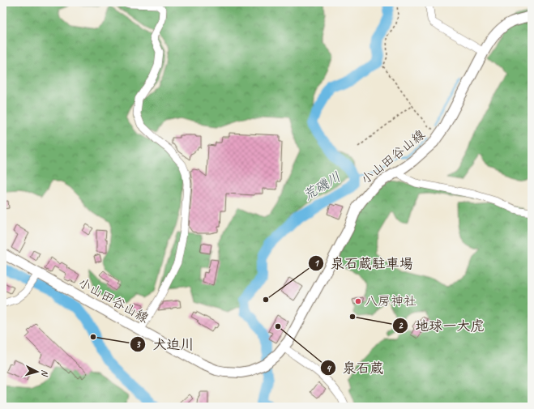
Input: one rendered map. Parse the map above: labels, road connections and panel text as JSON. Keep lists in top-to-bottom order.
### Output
{
  "streets": {
    "main road": ["小山田谷山線"]
  },
  "water": ["荒磯川"],
  "places": [
    "泉石蔵駐車場",
    "八房神社",
    "地球一大虎",
    "泉石蔵",
    "犬迫川"
  ],
  "north": "right"
}
